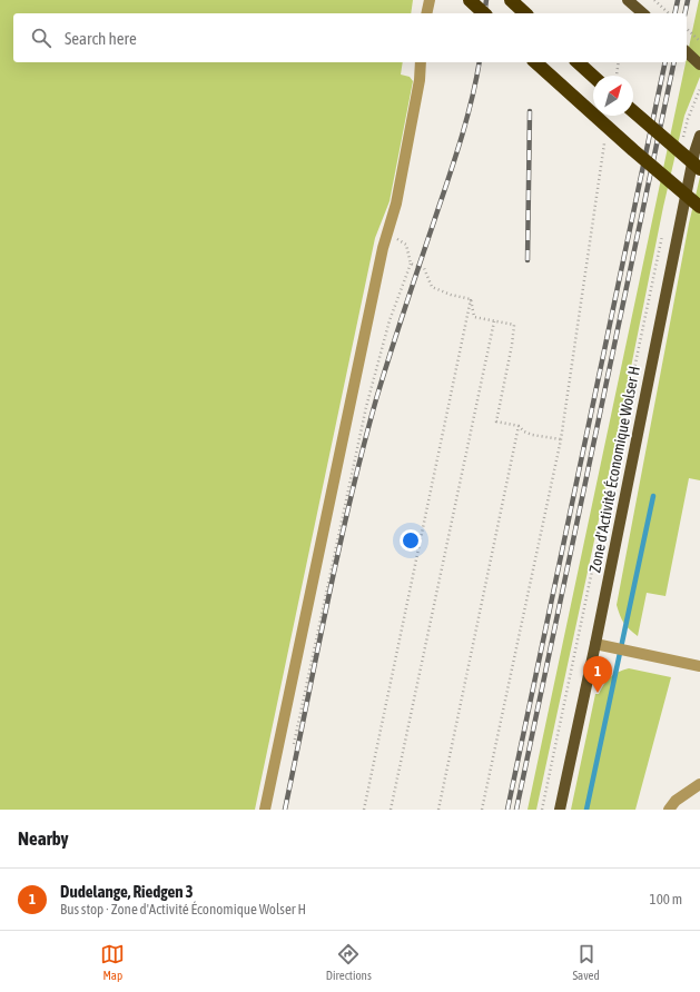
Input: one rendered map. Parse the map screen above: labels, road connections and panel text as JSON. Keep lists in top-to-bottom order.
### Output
{
  "streets": {
    "main road": ["Zone d'Activité Économique Wolser H"]
  },
  "north": "top right",
  "page": {
    "search": "Search here",
    "pins": "1",
    "heading": "Nearby",
    "list": [
      {
        "mark": "1",
        "name": "Dudelange, Riedgen 3",
        "note": "Bus stop · Zone d'Activité Économique Wolser H",
        "value": "100 m"
      }
    ],
    "nav": ["Map", "Directions", "Saved"]
  }
}
